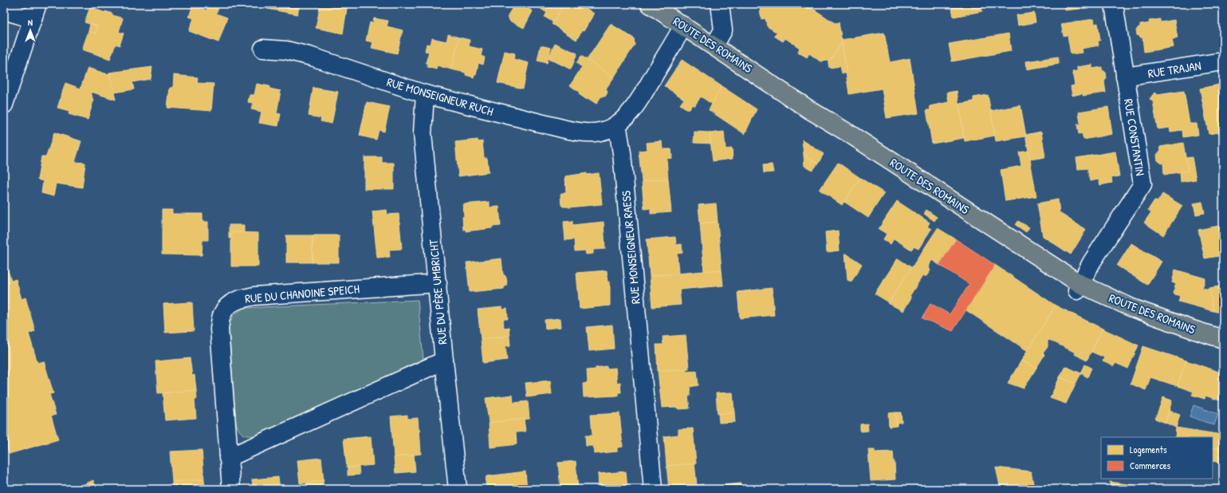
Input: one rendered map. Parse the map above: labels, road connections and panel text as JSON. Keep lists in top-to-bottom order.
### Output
{
  "streets": {
    "main road": ["ROUTE DES ROMAINS"],
    "street": [
      "RUE TRAJAN",
      "RUE MONSEIGNEUR RUCH",
      "RUE CONSTANTIN",
      "RUE MONSEIGNEUR RAESS",
      "RUE DU PÈRE UMBRICHT",
      "RUE DU CHANOINE SPEICH"
    ]
  },
  "crossings": [
    ["ROUTE DES ROMAINS", "RUE CONSTANTIN"],
    ["RUE TRAJAN", "RUE CONSTANTIN"],
    ["RUE MONSEIGNEUR RUCH", "RUE MONSEIGNEUR RAESS"],
    ["RUE MONSEIGNEUR RUCH", "RUE DU PÈRE UMBRICHT"],
    ["RUE DU PÈRE UMBRICHT", "RUE DU CHANOINE SPEICH"]
  ],
  "legend": ["Logements", "Commerces"],
  "north": "top"
}
